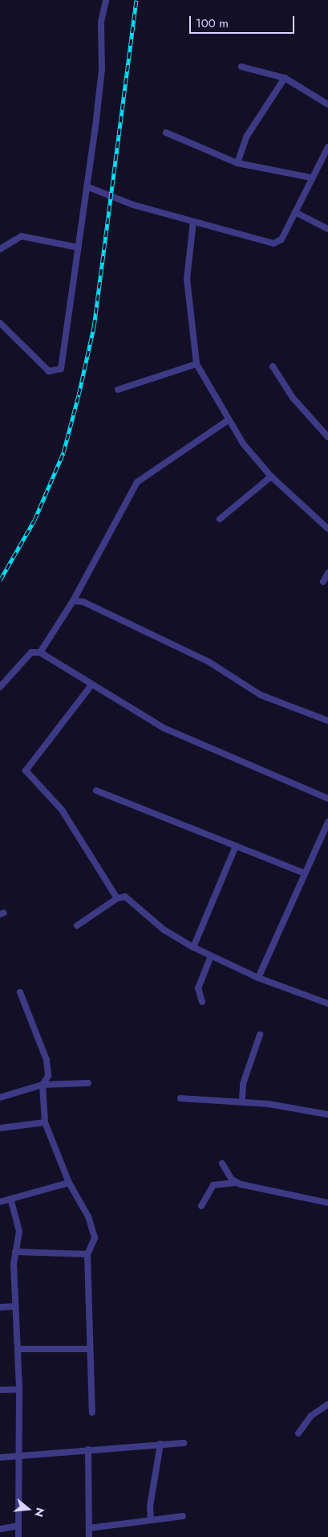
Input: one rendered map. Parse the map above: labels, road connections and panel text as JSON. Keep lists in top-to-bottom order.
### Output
{
  "scale_bar": "100 m",
  "north": "right"
}
